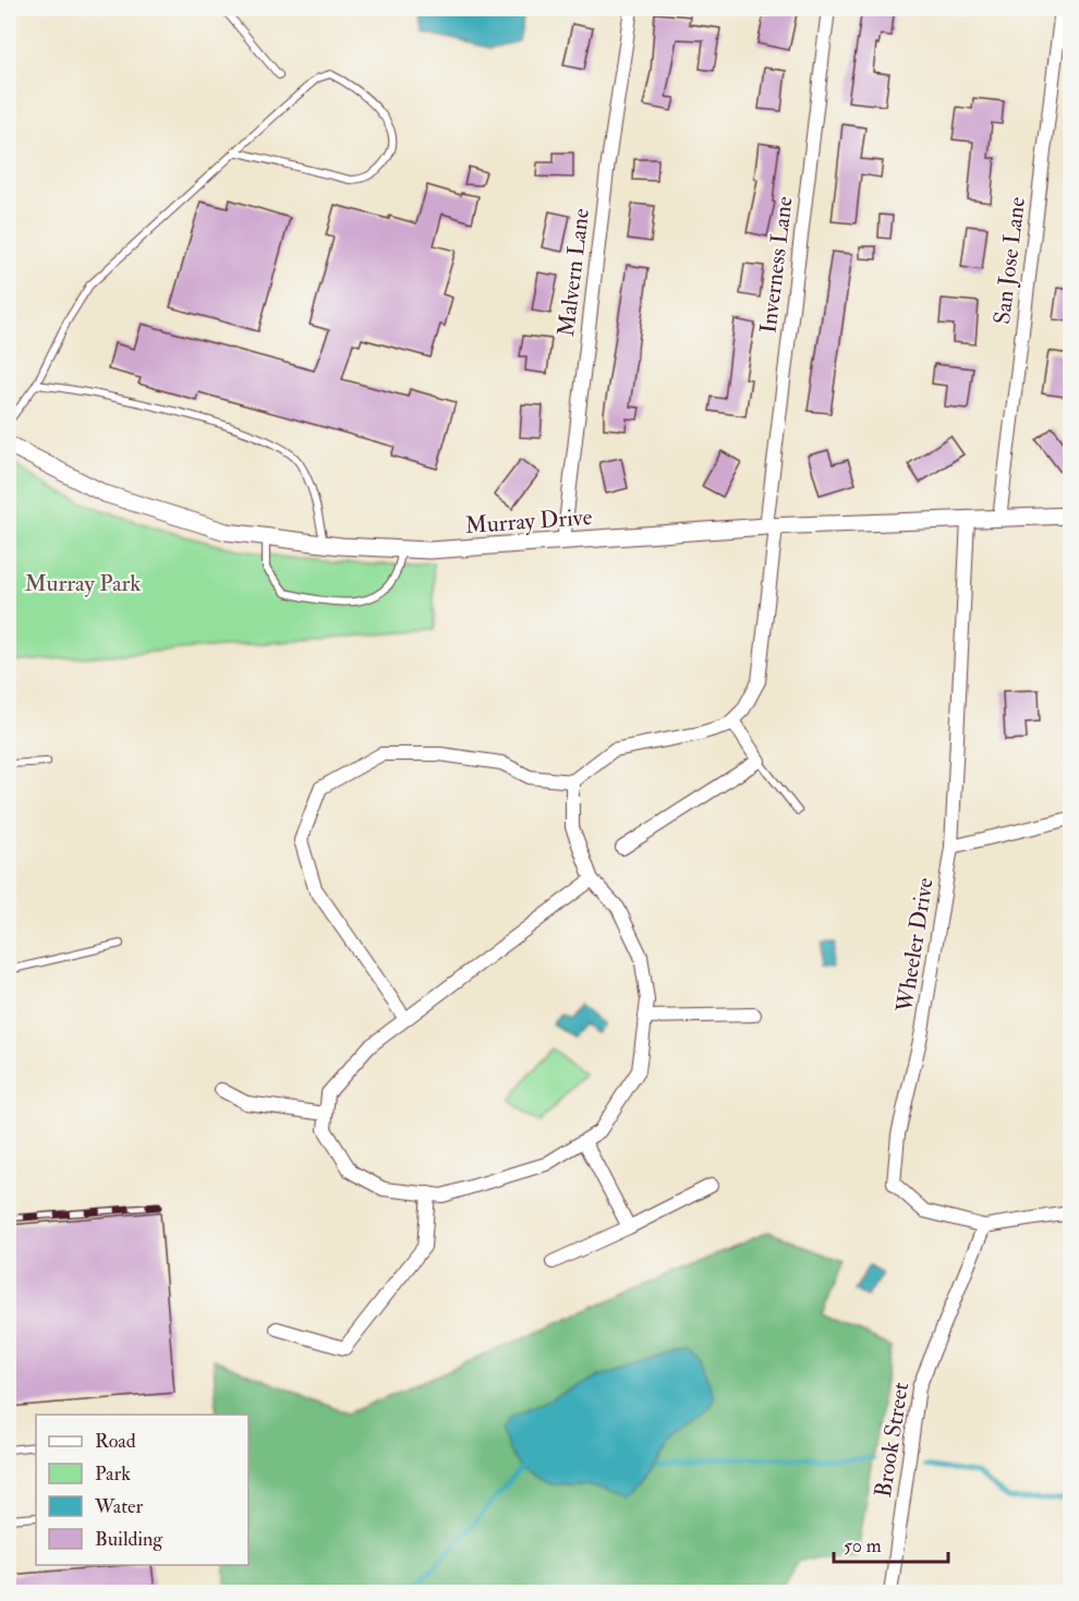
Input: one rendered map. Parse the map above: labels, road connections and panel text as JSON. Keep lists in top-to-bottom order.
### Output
{
  "streets": {
    "street": [
      "San Jose Lane",
      "Inverness Lane",
      "Malvern Lane",
      "Murray Drive",
      "Wheeler Drive",
      "Brook Street"
    ]
  },
  "crossings": [
    ["San Jose Lane", "Murray Drive"],
    ["Inverness Lane", "Murray Drive"],
    ["Malvern Lane", "Murray Drive"],
    ["Murray Drive", "Wheeler Drive"],
    ["Wheeler Drive", "Brook Street"]
  ],
  "parks": ["Murray Park"],
  "legend": [
    "Road",
    "Park",
    "Water",
    "Building"
  ],
  "scale_bar": "50 m"
}
